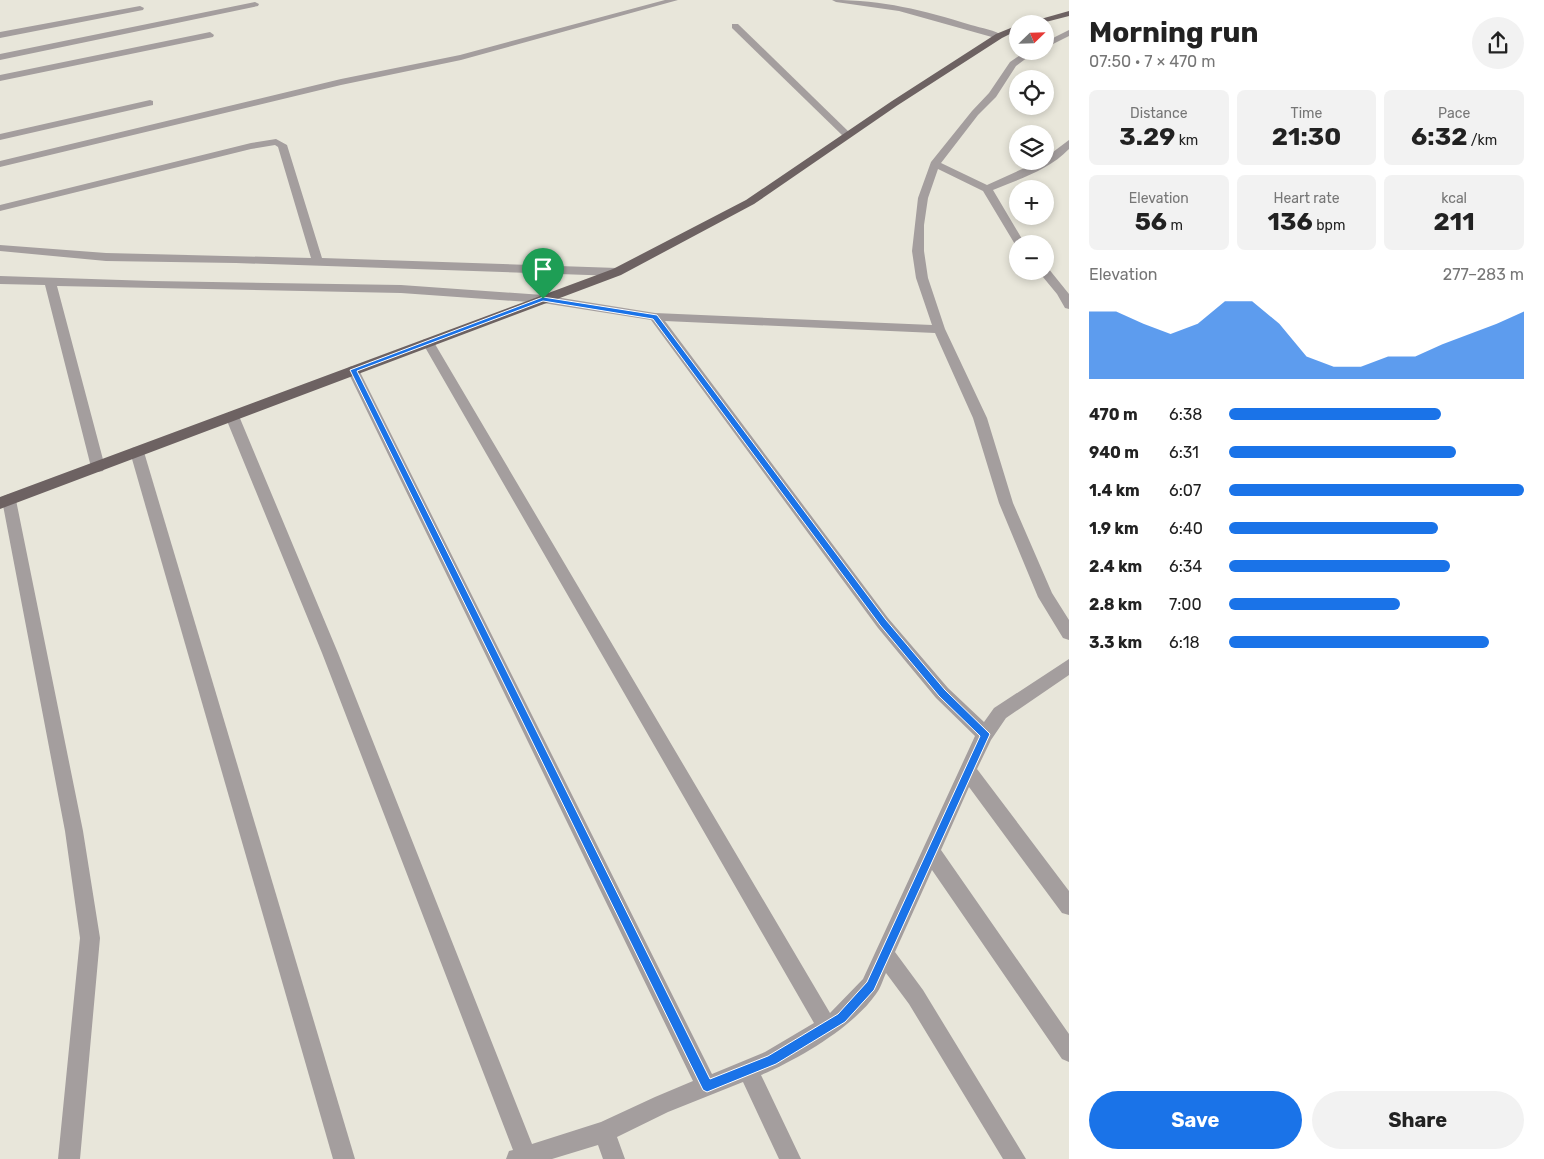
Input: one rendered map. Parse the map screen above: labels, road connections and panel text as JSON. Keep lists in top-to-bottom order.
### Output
{
  "north": "top right",
  "page": {
    "heading": ["Morning run", "07:50 · 7 × 470 m"],
    "map_buttons": ["+", "−"],
    "stats": [
      ["Distance", "3.29 km"],
      ["Time", "21:30"],
      ["Pace", "6:32 /km"],
      ["Elevation", "56 m"],
      ["Heart rate", "136 bpm"],
      ["kcal", "211"]
    ],
    "chart": ["Elevation", "277–283 m"],
    "list": [
      {
        "name": "470 m",
        "note": "6:38"
      },
      {
        "name": "940 m",
        "note": "6:31"
      },
      {
        "name": "1.4 km",
        "note": "6:07"
      },
      {
        "name": "1.9 km",
        "note": "6:40"
      },
      {
        "name": "2.4 km",
        "note": "6:34"
      },
      {
        "name": "2.8 km",
        "note": "7:00"
      },
      {
        "name": "3.3 km",
        "note": "6:18"
      }
    ],
    "buttons": ["Save", "Share"]
  }
}
